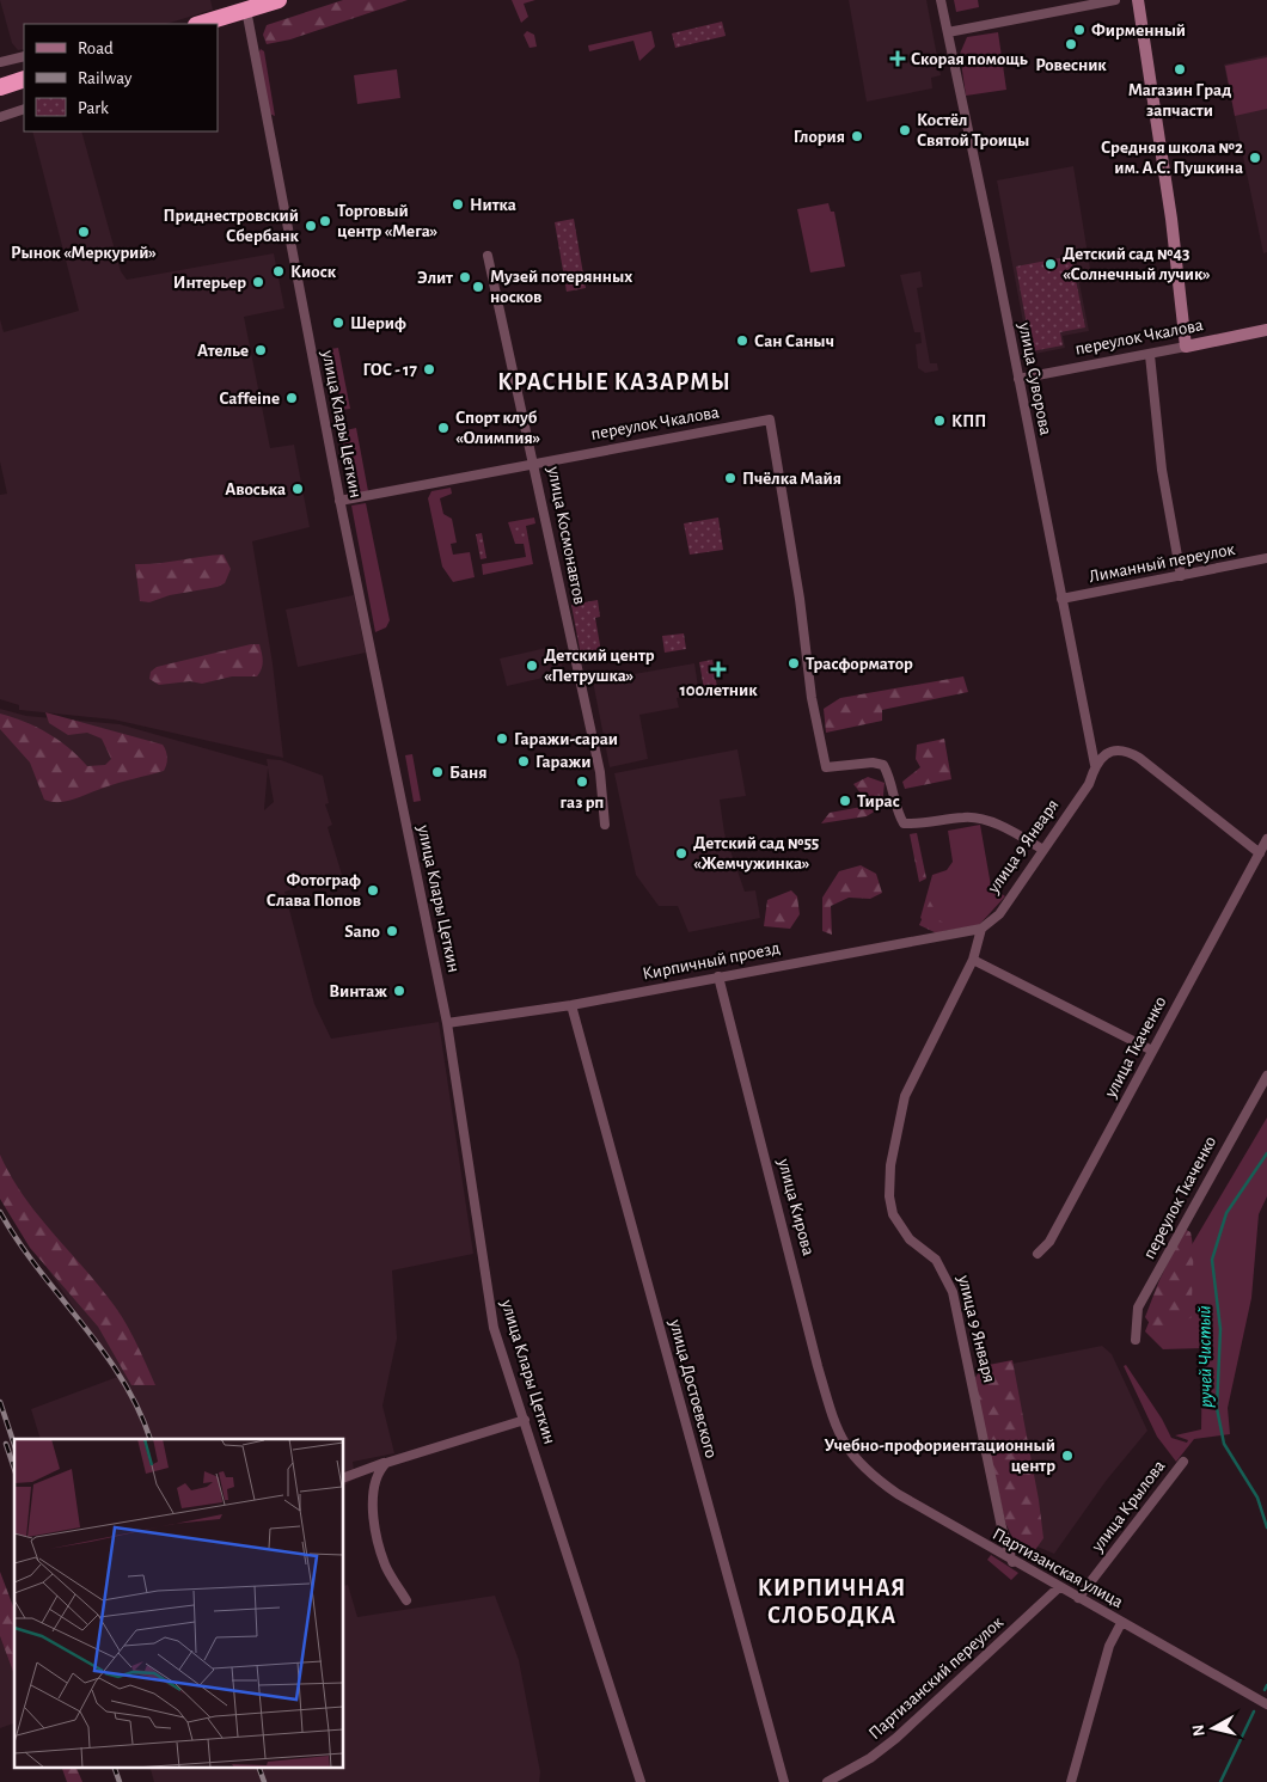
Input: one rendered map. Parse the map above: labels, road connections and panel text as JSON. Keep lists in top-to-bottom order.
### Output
{
  "streets": {
    "street": [
      "переулок Чкалова",
      "улица Суворова",
      "улица Клары Цеткин",
      "улица Космонавтов",
      "Лиманный переулок",
      "улица 9 Января",
      "Кирпичный проезд",
      "улица Ткаченко",
      "переулок Ткаченко",
      "улица Кирова",
      "улица Достоевского",
      "улица Крылова",
      "Партизанская улица",
      "Партизанский переулок"
    ]
  },
  "crossings": [
    ["переулок Чкалова", "улица Суворова"],
    ["переулок Чкалова", "улица Клары Цеткин"],
    ["переулок Чкалова", "улица Космонавтов"],
    ["переулок Чкалова", "улица 9 Января"],
    ["улица Суворова", "Лиманный переулок"],
    ["улица Суворова", "улица 9 Января"],
    ["улица Клары Цеткин", "Кирпичный проезд"],
    ["улица 9 Января", "Кирпичный проезд"],
    ["улица 9 Января", "улица Ткаченко"],
    ["улица 9 Января", "Партизанская улица"],
    ["Кирпичный проезд", "улица Кирова"],
    ["Кирпичный проезд", "улица Достоевского"],
    ["улица Кирова", "Партизанская улица"],
    ["улица Крылова", "Партизанская улица"],
    ["Партизанская улица", "Партизанский переулок"]
  ],
  "districts": ["КРАСНЫЕ КАЗАРМЫ", "КИРПИЧНАЯ СЛОБОДКА"],
  "water": ["ручей Чистый"],
  "places": {
    "other": [
      "Фирменный",
      "Ровесник",
      "Магазин Град запчасти",
      "Костёл Святой Троицы",
      "Глория",
      "Средняя школа №2 им. А.С. Пушкина",
      "Нитка",
      "Торговый центр «Мега»",
      "Приднестровский Сбербанк",
      "Рынок «Меркурий»",
      "Детский сад №43 «Солнечный лучик»",
      "Киоск",
      "Элит",
      "Интерьер",
      "Музей потерянных носков",
      "Шериф",
      "Сан Саныч",
      "Ателье",
      "ГОС - 17",
      "Caffeine",
      "КПП",
      "Спорт клуб «Олимпия»",
      "Пчёлка Майя",
      "Авоська",
      "Трасформатор",
      "Детский центр «Петрушка»",
      "Гаражи-сараи",
      "Гаражи",
      "Баня",
      "газ рп",
      "Тирас",
      "Детский сад №55 «Жемчужинка»",
      "Фотограф Слава Попов",
      "Sano",
      "Винтаж",
      "Учебно-профориентационный центр"
    ],
    "health": ["Скорая помощь", "100летник"]
  },
  "legend": ["Road", "Railway", "Park"],
  "north": "left"
}
